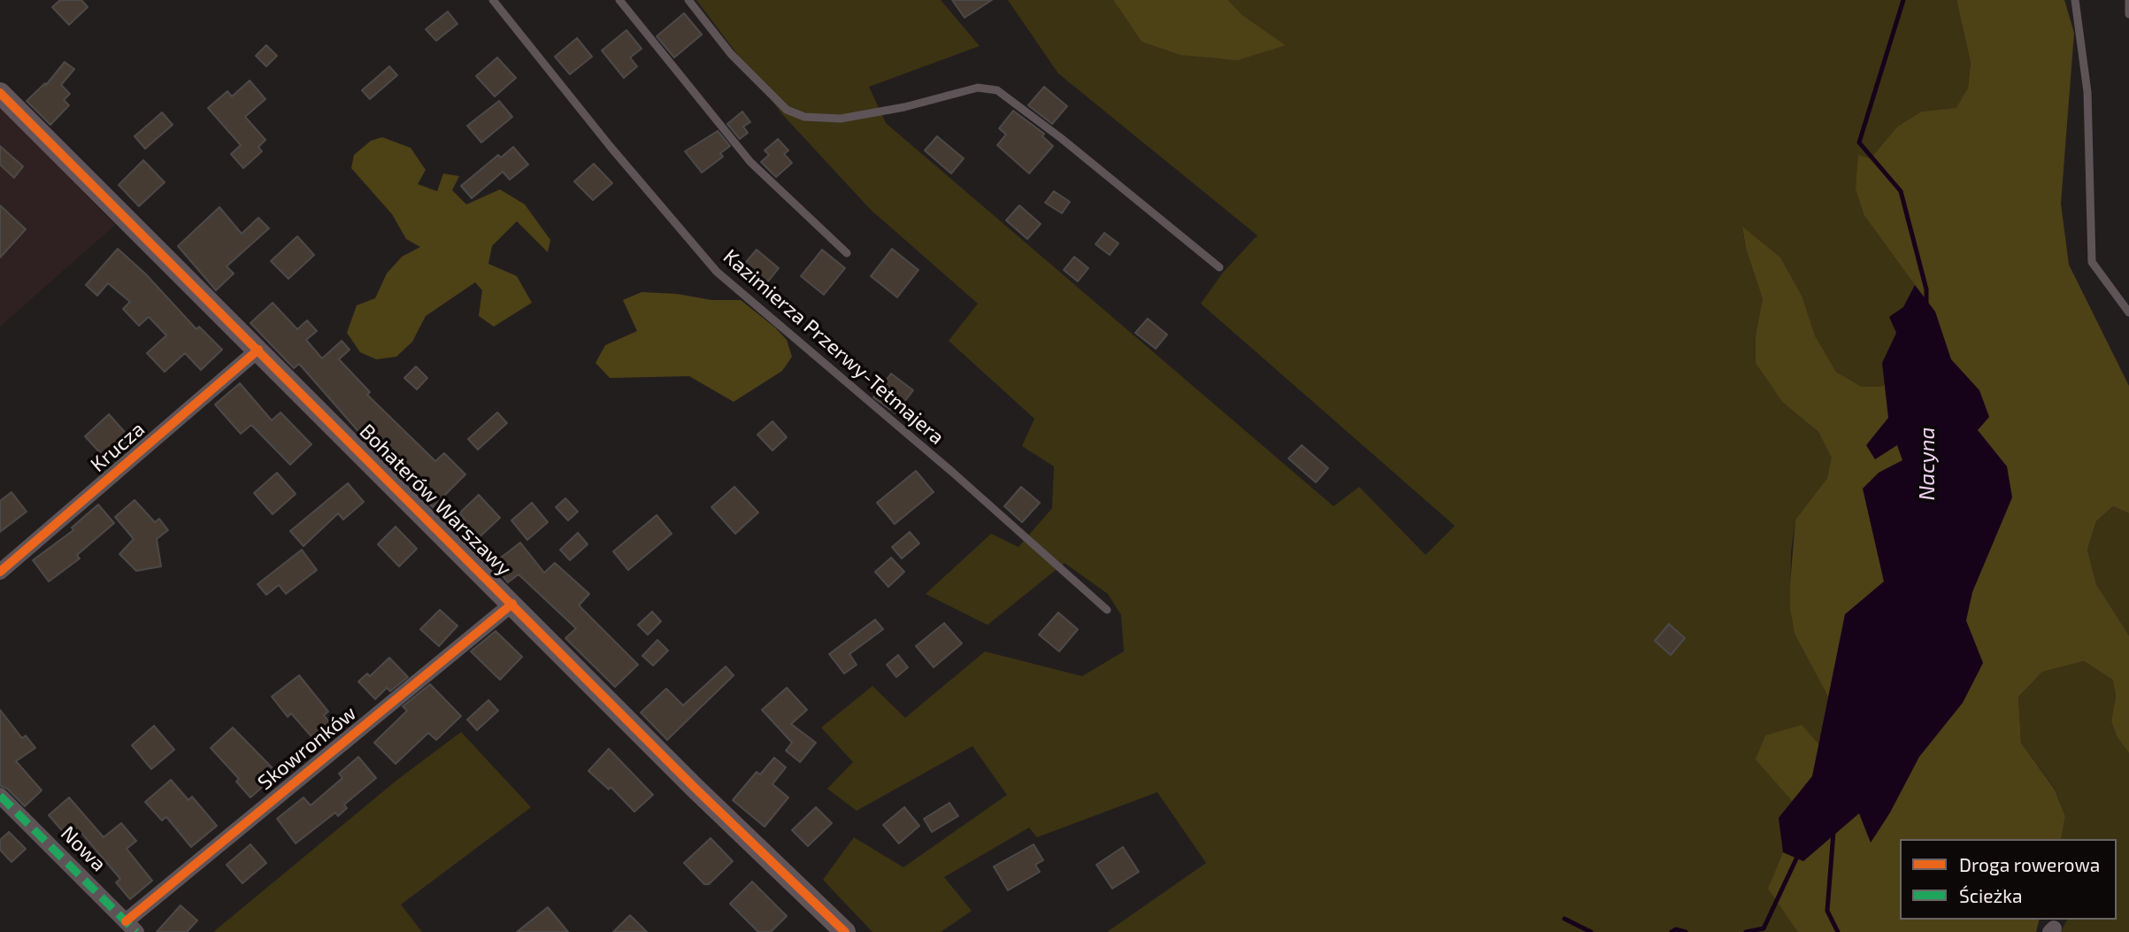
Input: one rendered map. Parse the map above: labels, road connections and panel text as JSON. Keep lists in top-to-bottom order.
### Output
{
  "streets": {
    "street": [
      "Krucza",
      "Bohaterów Warszawy",
      "Skowronków",
      "Nowa"
    ],
    "lane": ["Kazimierza Przerwy-Tetmajera"]
  },
  "crossings": [
    ["Krucza", "Bohaterów Warszawy"],
    ["Bohaterów Warszawy", "Skowronków"],
    ["Skowronków", "Nowa"]
  ],
  "water": ["Nacyna"],
  "legend": ["Droga rowerowa", "Ścieżka"]
}
